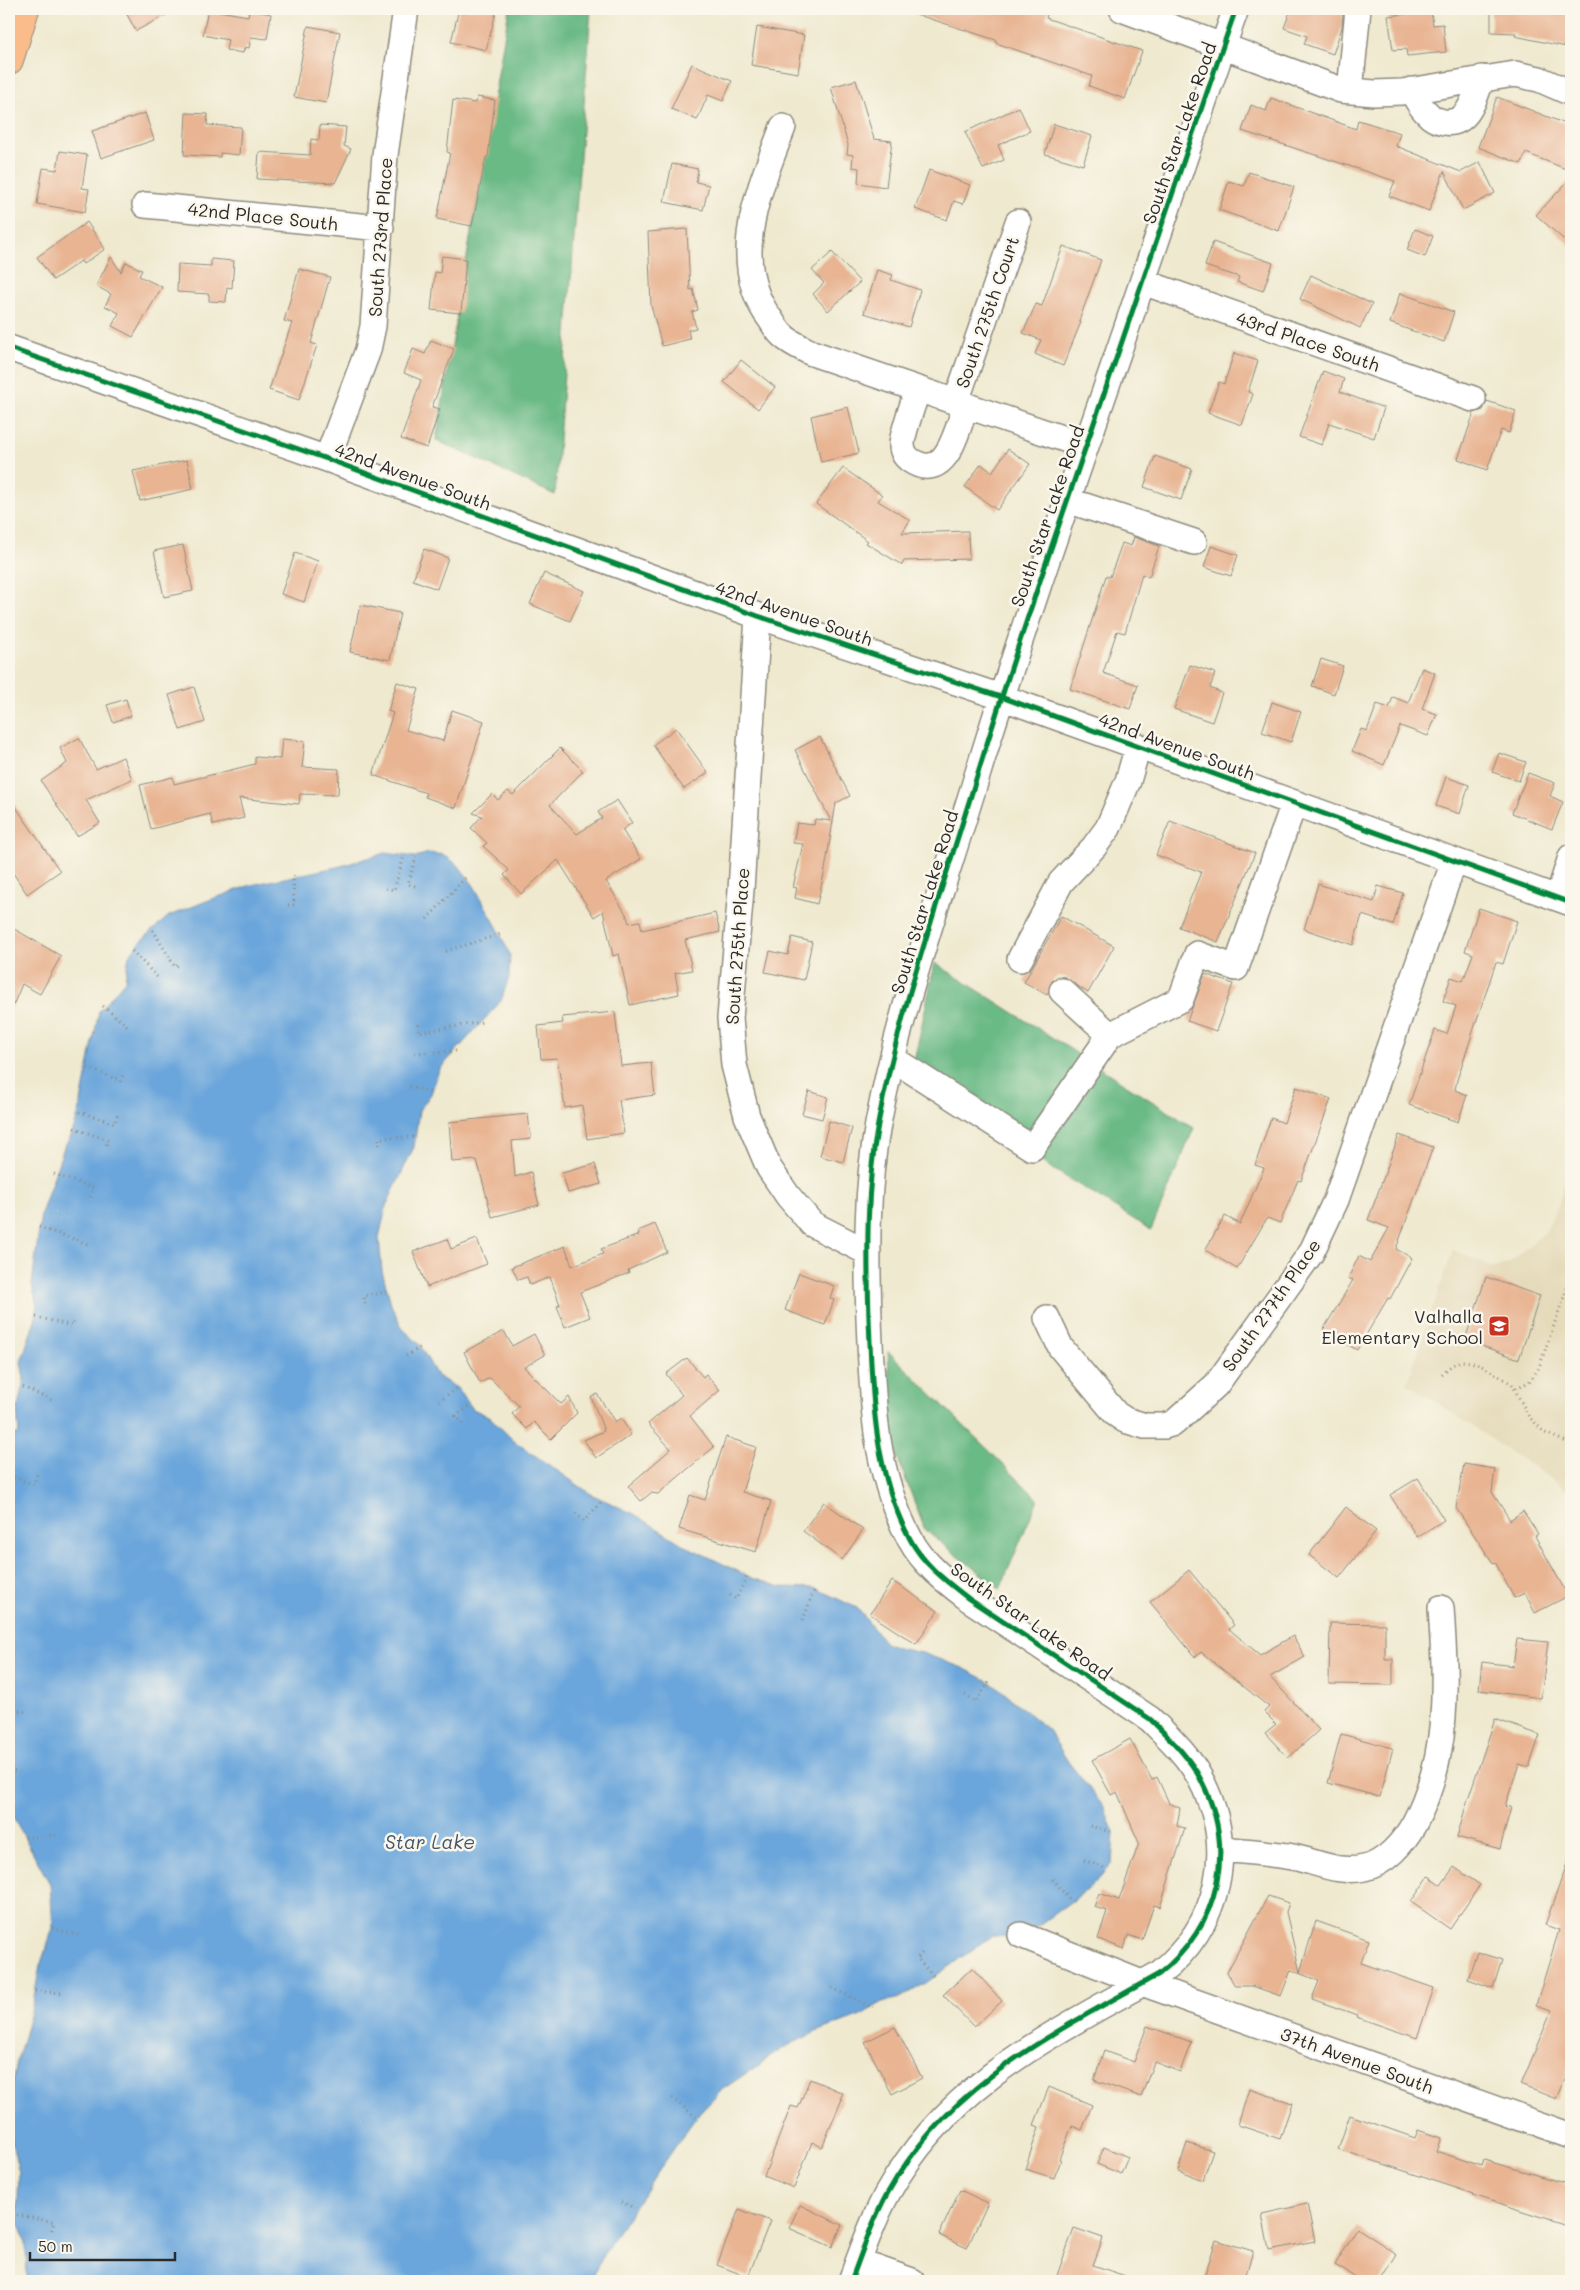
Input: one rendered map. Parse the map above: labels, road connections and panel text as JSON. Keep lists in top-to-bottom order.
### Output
{
  "streets": {
    "street": [
      "South Star Lake Road",
      "42nd Place South",
      "South 273rd Place",
      "South 275th Court",
      "43rd Place South",
      "42nd Avenue South",
      "South 275th Place",
      "South 277th Place",
      "37th Avenue South"
    ]
  },
  "crossings": [
    ["South Star Lake Road", "43rd Place South"],
    ["South Star Lake Road", "42nd Avenue South"],
    ["South Star Lake Road", "South 275th Place"],
    ["South Star Lake Road", "37th Avenue South"],
    ["42nd Place South", "South 273rd Place"],
    ["South 273rd Place", "42nd Avenue South"],
    ["42nd Avenue South", "South 275th Place"],
    ["42nd Avenue South", "South 277th Place"]
  ],
  "water": ["Star Lake"],
  "places": {
    "school or university": ["Valhalla Elementary School"]
  },
  "scale_bar": "50 m"
}
